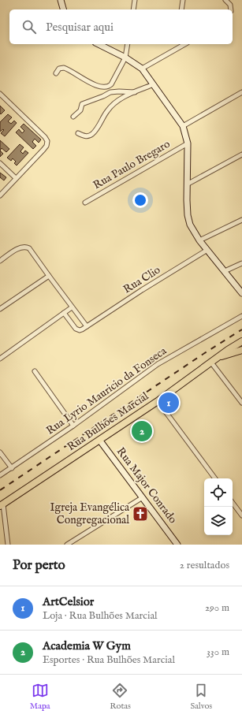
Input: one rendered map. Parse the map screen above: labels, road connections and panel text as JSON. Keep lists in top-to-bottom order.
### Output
{
  "streets": {
    "main road": ["Rua Bulhões Marcial"],
    "street": [
      "Rua Paulo Bregaro",
      "Rua Clio",
      "Rua Lyrio Mauricio da Fonseca",
      "Rua Major Conrado"
    ]
  },
  "crossings": [
    ["Rua Bulhões Marcial", "Rua Major Conrado"]
  ],
  "places": {
    "church": ["Igreja Evangélica Congregacional"]
  },
  "page": {
    "search": "Pesquisar aqui",
    "pins": ["1", "2"],
    "heading": ["Por perto", "2 resultados"],
    "list": [
      {
        "mark": "1",
        "name": "ArtCelsior",
        "note": "Loja · Rua Bulhões Marcial",
        "value": "290 m"
      },
      {
        "mark": "2",
        "name": "Academia W Gym",
        "note": "Esportes · Rua Bulhões Marcial",
        "value": "330 m"
      }
    ],
    "nav": ["Mapa", "Rotas", "Salvos"]
  }
}
